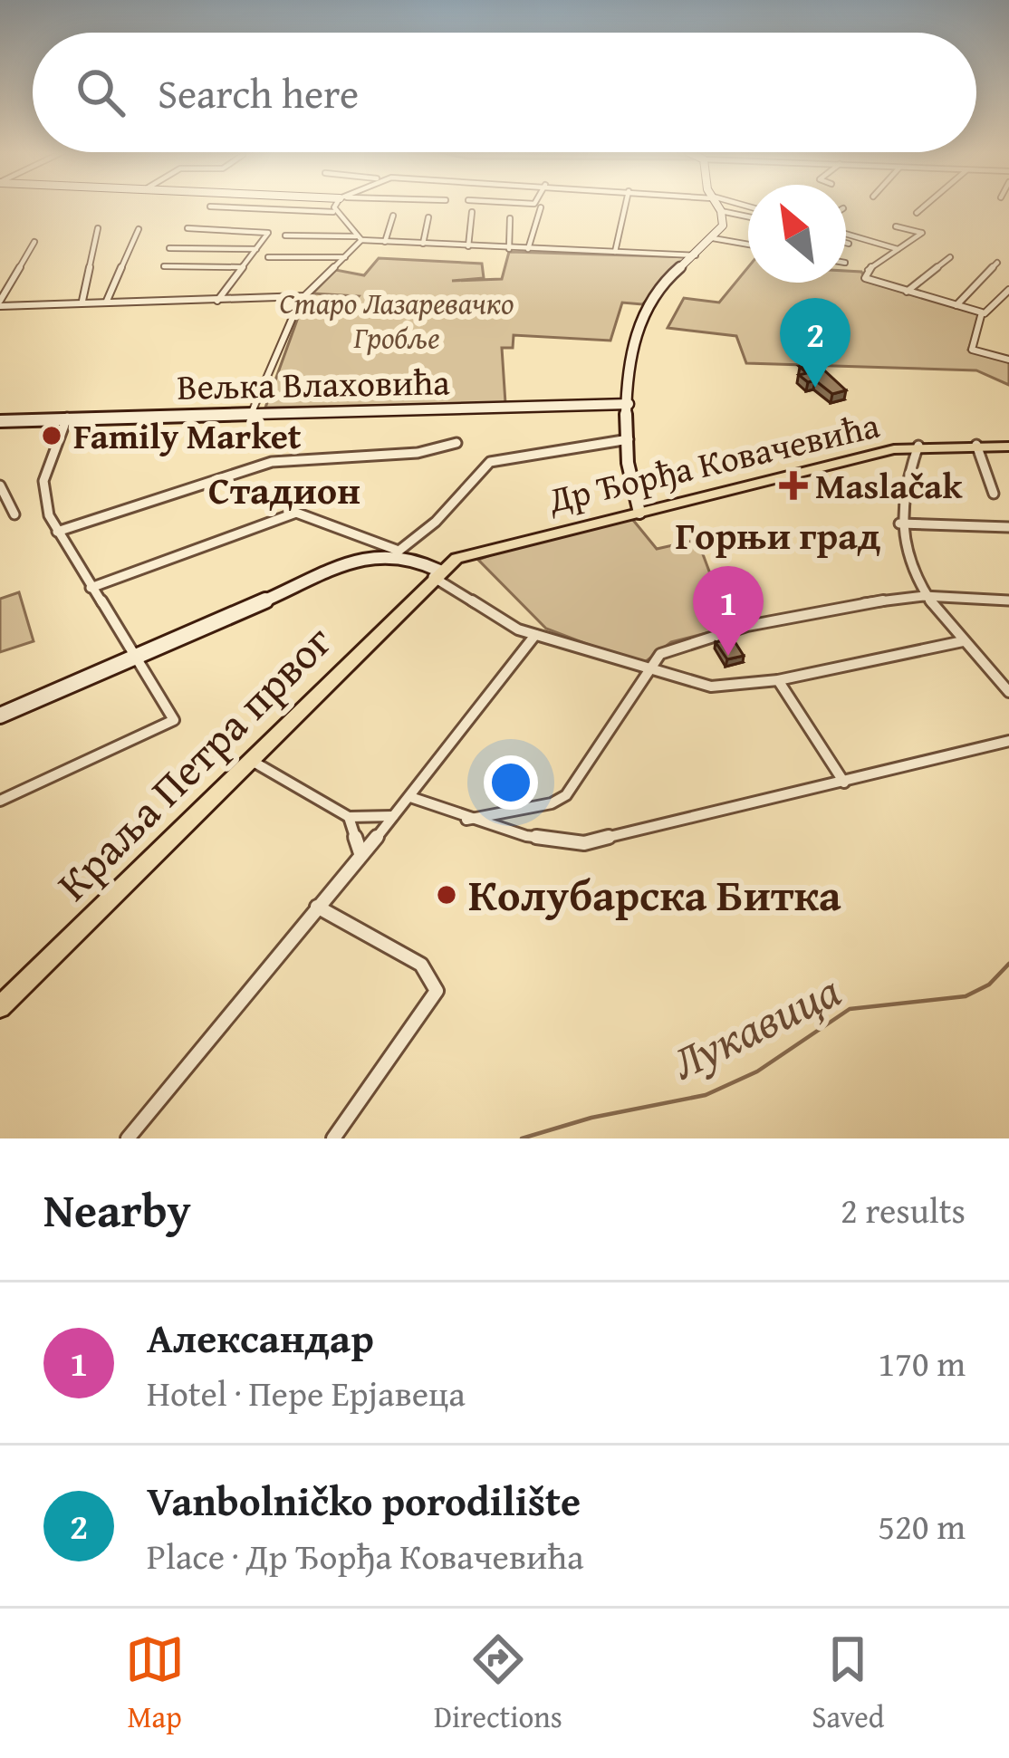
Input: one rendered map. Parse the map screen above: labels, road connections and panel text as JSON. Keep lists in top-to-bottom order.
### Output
{
  "streets": {
    "main road": ["Др Ђорђа Ковачевића", "Краља Петра првог"],
    "street": ["Вељка Влаховића"]
  },
  "crossings": [
    ["Др Ђорђа Ковачевића", "Краља Петра првог"]
  ],
  "districts": ["Стадион", "Горњи град"],
  "water": ["Лукавица"],
  "parks": ["Старо Лазаревачко Гробље"],
  "places": {
    "other": ["Family Market", "Колубарска Битка"],
    "health": ["Maslačak"]
  },
  "north": "top left",
  "page": {
    "search": "Search here",
    "pins": ["2", "1"],
    "heading": ["Nearby", "2 results"],
    "list": [
      {
        "mark": "1",
        "name": "Александар",
        "note": "Hotel · Пере Ерјавеца",
        "value": "170 m"
      },
      {
        "mark": "2",
        "name": "Vanbolničko porodilište",
        "note": "Place · Др Ђорђа Ковачевића",
        "value": "520 m"
      }
    ],
    "nav": ["Map", "Directions", "Saved"]
  }
}
